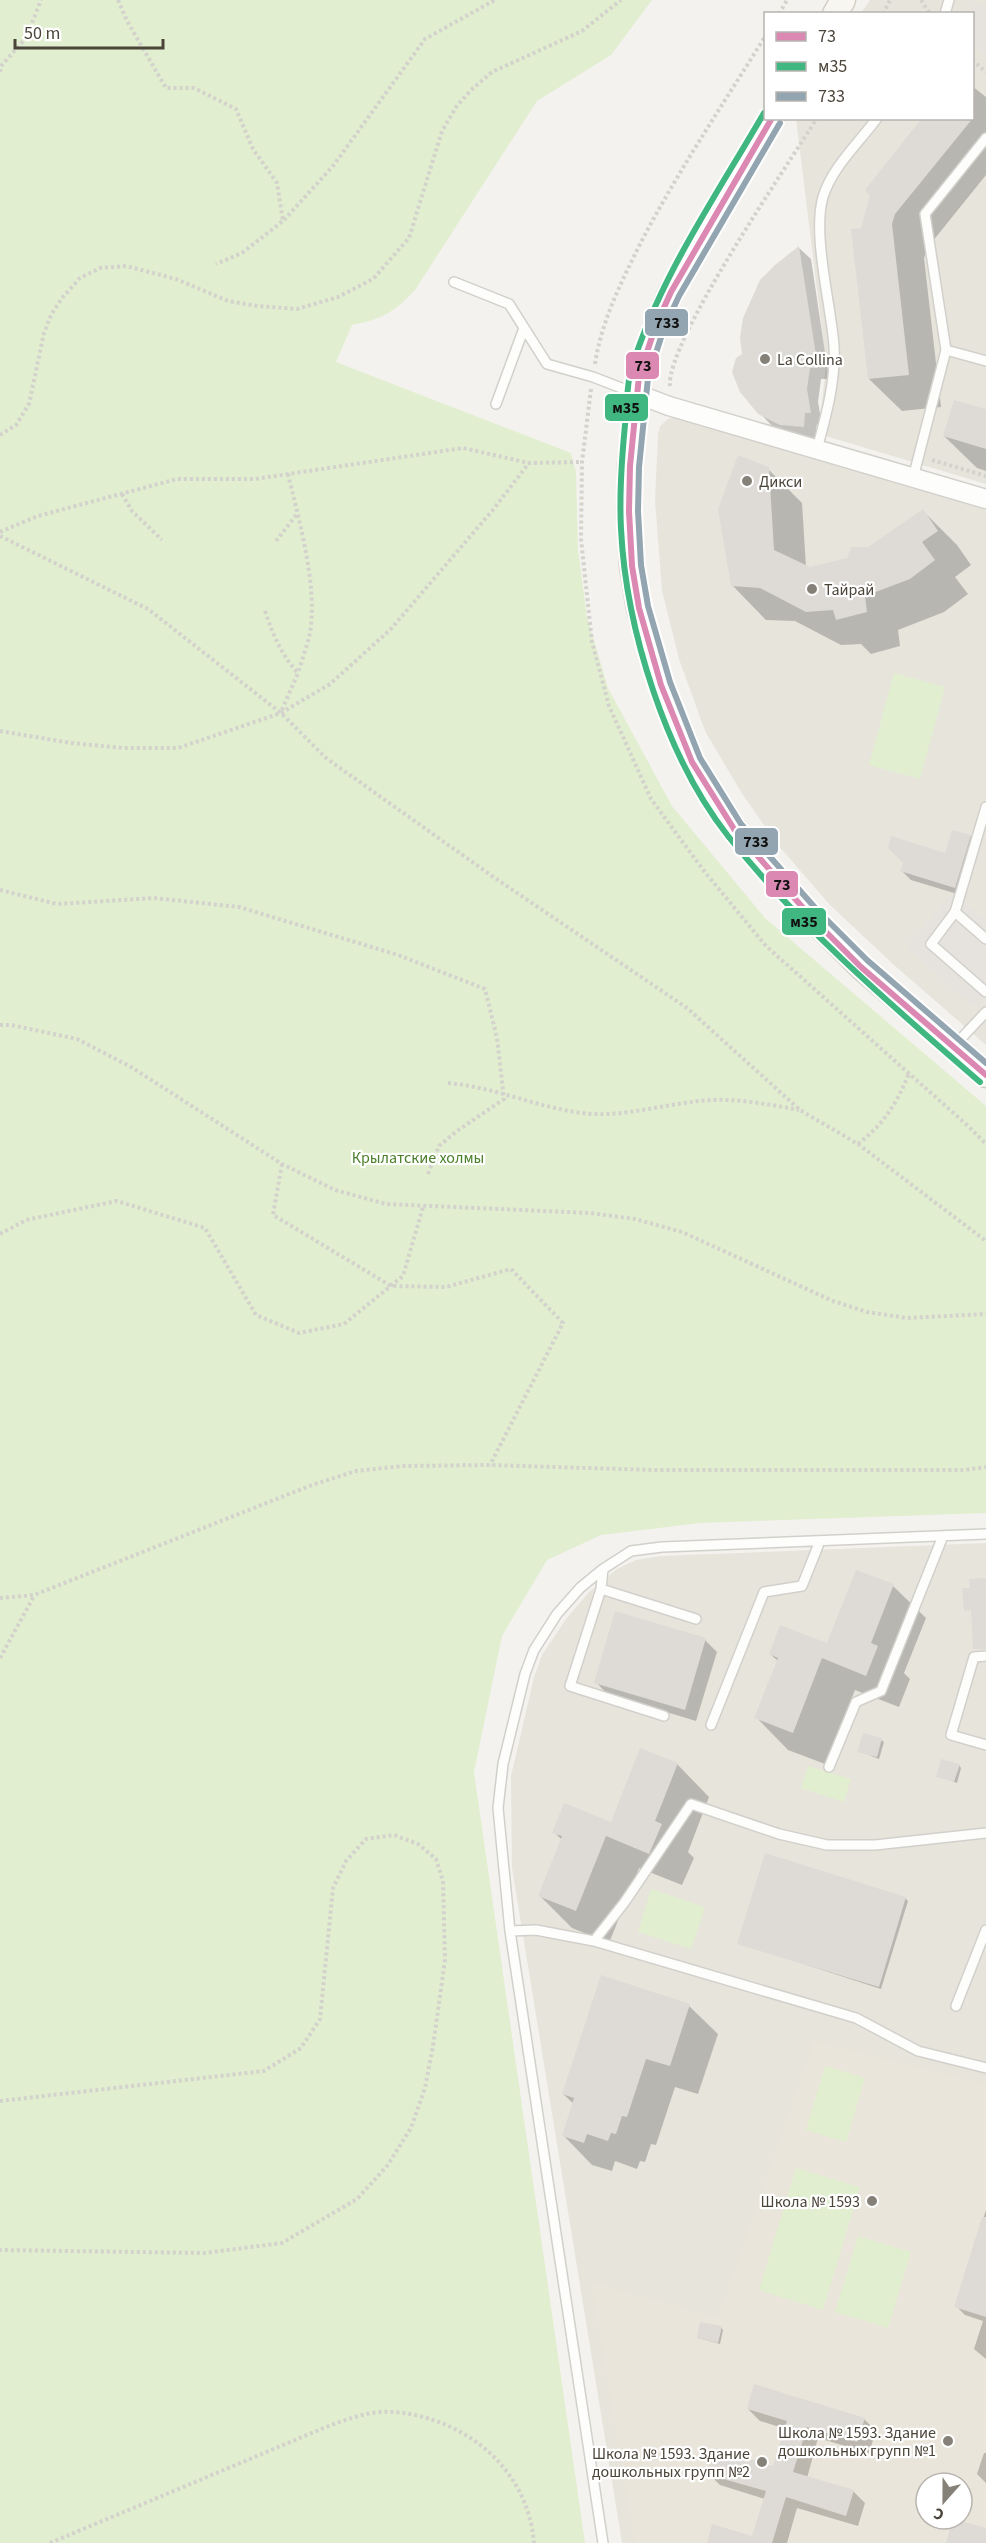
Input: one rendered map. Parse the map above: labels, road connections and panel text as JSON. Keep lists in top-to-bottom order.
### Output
{
  "parks": ["Крылатские холмы"],
  "places": [
    "La Collina",
    "Дикси",
    "Тайрай",
    "Школа № 1593",
    "Школа № 1593. Здание дошкольных групп №1",
    "Школа № 1593. Здание дошкольных групп №2"
  ],
  "lines": ["transit line м35", "transit line 73", "transit line 733"],
  "legend": ["73", "м35", "733"],
  "scale_bar": "50 m",
  "north": "bottom"
}
